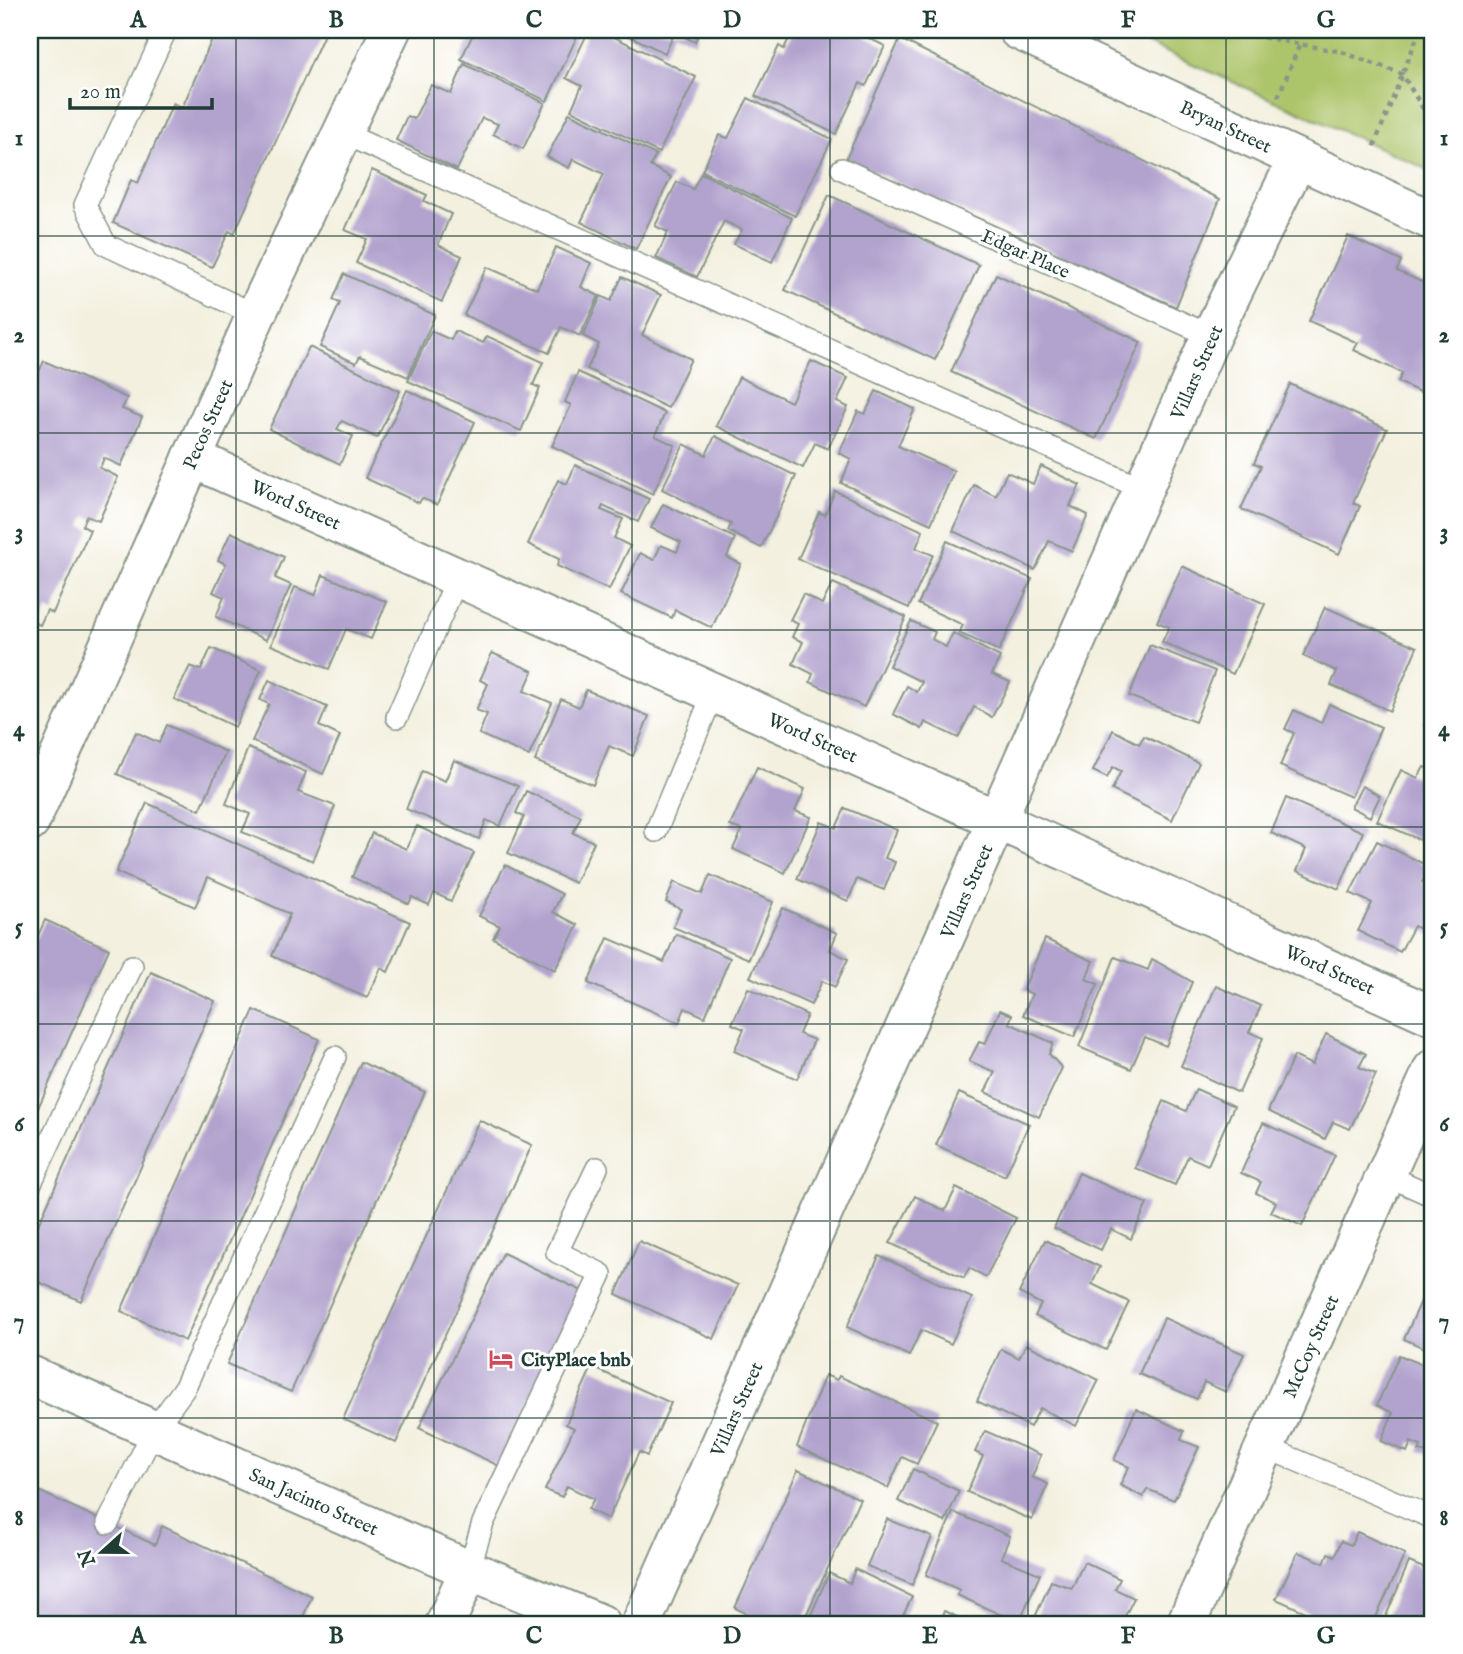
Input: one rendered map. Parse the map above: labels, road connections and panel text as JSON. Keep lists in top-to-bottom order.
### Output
{
  "streets": {
    "street": [
      "Bryan Street",
      "Villars Street",
      "Pecos Street",
      "Word Street",
      "McCoy Street",
      "San Jacinto Street"
    ],
    "lane": ["Edgar Place"]
  },
  "crossings": [
    ["Bryan Street", "Villars Street"],
    ["Edgar Place", "Villars Street"],
    ["Villars Street", "Word Street"],
    ["Pecos Street", "Word Street"]
  ],
  "places": {
    "hotel": ["CityPlace bnb"]
  },
  "scale_bar": "20 m",
  "north": "left",
  "grid": {
    "columns": [
      "A",
      "B",
      "C",
      "D",
      "E",
      "F",
      "G"
    ],
    "rows": [
      "1",
      "2",
      "3",
      "4",
      "5",
      "6",
      "7",
      "8"
    ]
  }
}
